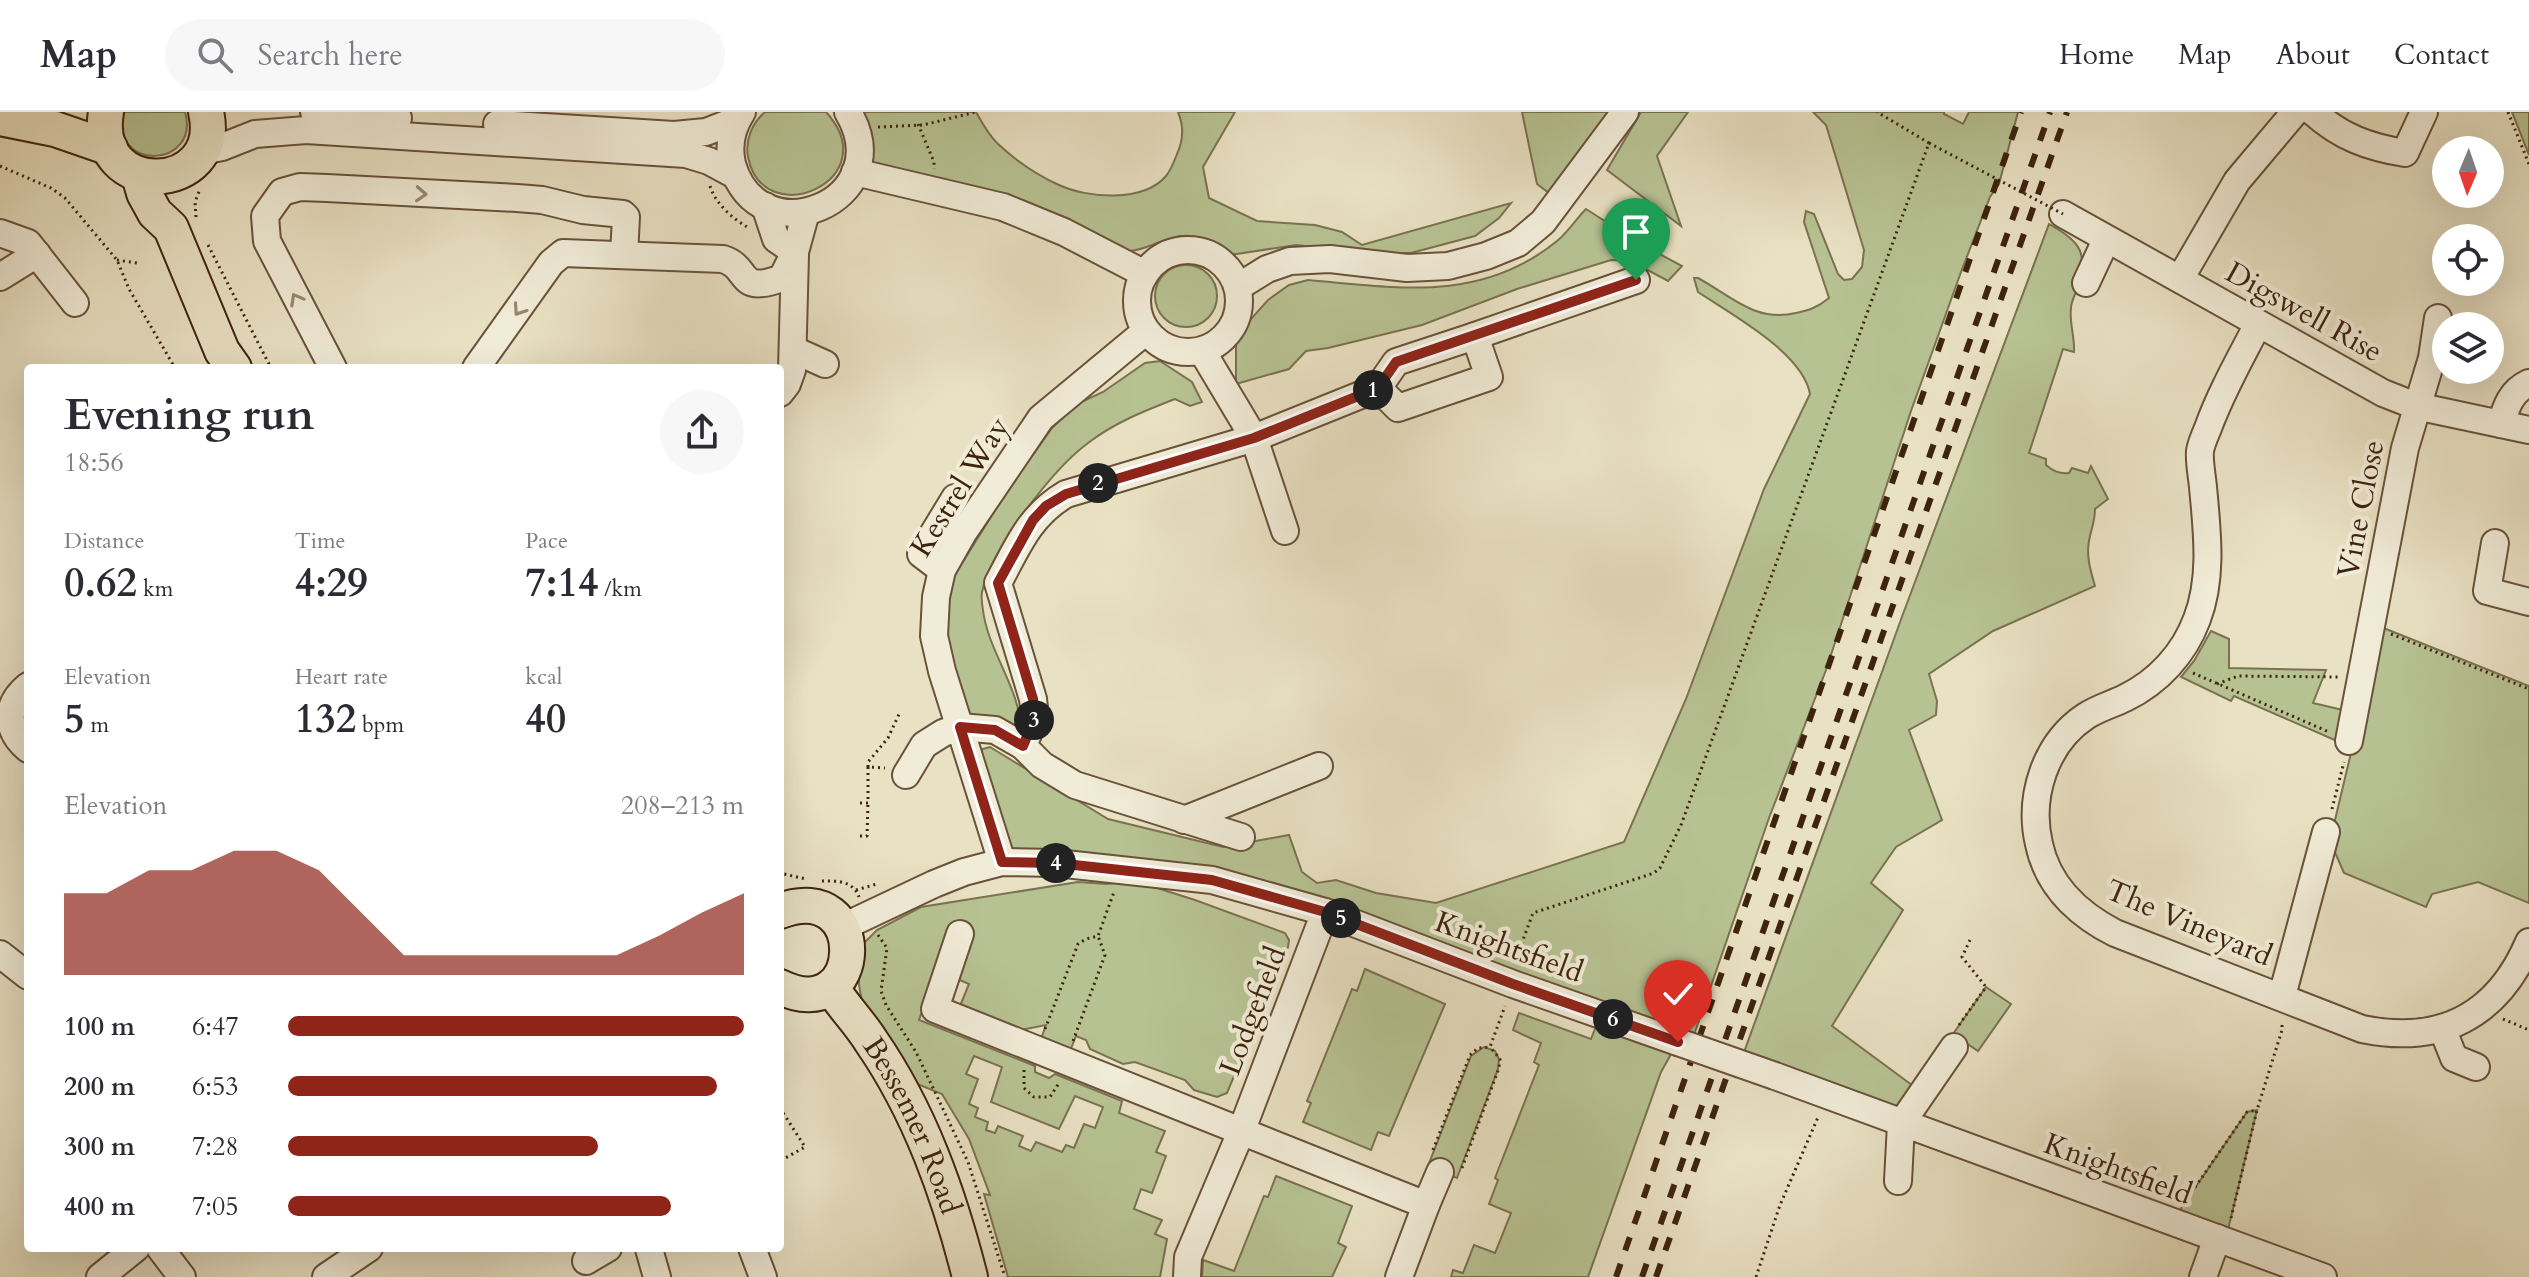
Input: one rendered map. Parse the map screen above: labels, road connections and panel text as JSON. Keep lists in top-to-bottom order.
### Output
{
  "streets": {
    "main road": ["Bessemer Road"],
    "street": [
      "Digswell Rise",
      "Kestrel Way",
      "Vine Close",
      "The Vineyard",
      "Knightsfield",
      "Lodgefield"
    ]
  },
  "crossings": [
    ["Digswell Rise", "Vine Close"],
    ["Digswell Rise", "The Vineyard"],
    ["Kestrel Way", "Knightsfield"],
    ["Knightsfield", "Lodgefield"]
  ],
  "north": "bottom",
  "page": {
    "header": "Map",
    "search": "Search here",
    "nav": [
      "Home",
      "Map",
      "About",
      "Contact"
    ],
    "heading": ["Evening run", "18:56"],
    "pins": [
      "1",
      "2",
      "3",
      "4",
      "5",
      "6"
    ],
    "stats": [
      ["Distance", "0.62 km"],
      ["Time", "4:29"],
      ["Pace", "7:14 /km"],
      ["Elevation", "5 m"],
      ["Heart rate", "132 bpm"],
      ["kcal", "40"]
    ],
    "chart": ["Elevation", "208–213 m"],
    "list": [
      {
        "name": "100 m",
        "note": "6:47"
      },
      {
        "name": "200 m",
        "note": "6:53"
      },
      {
        "name": "300 m",
        "note": "7:28"
      },
      {
        "name": "400 m",
        "note": "7:05"
      }
    ]
  }
}
